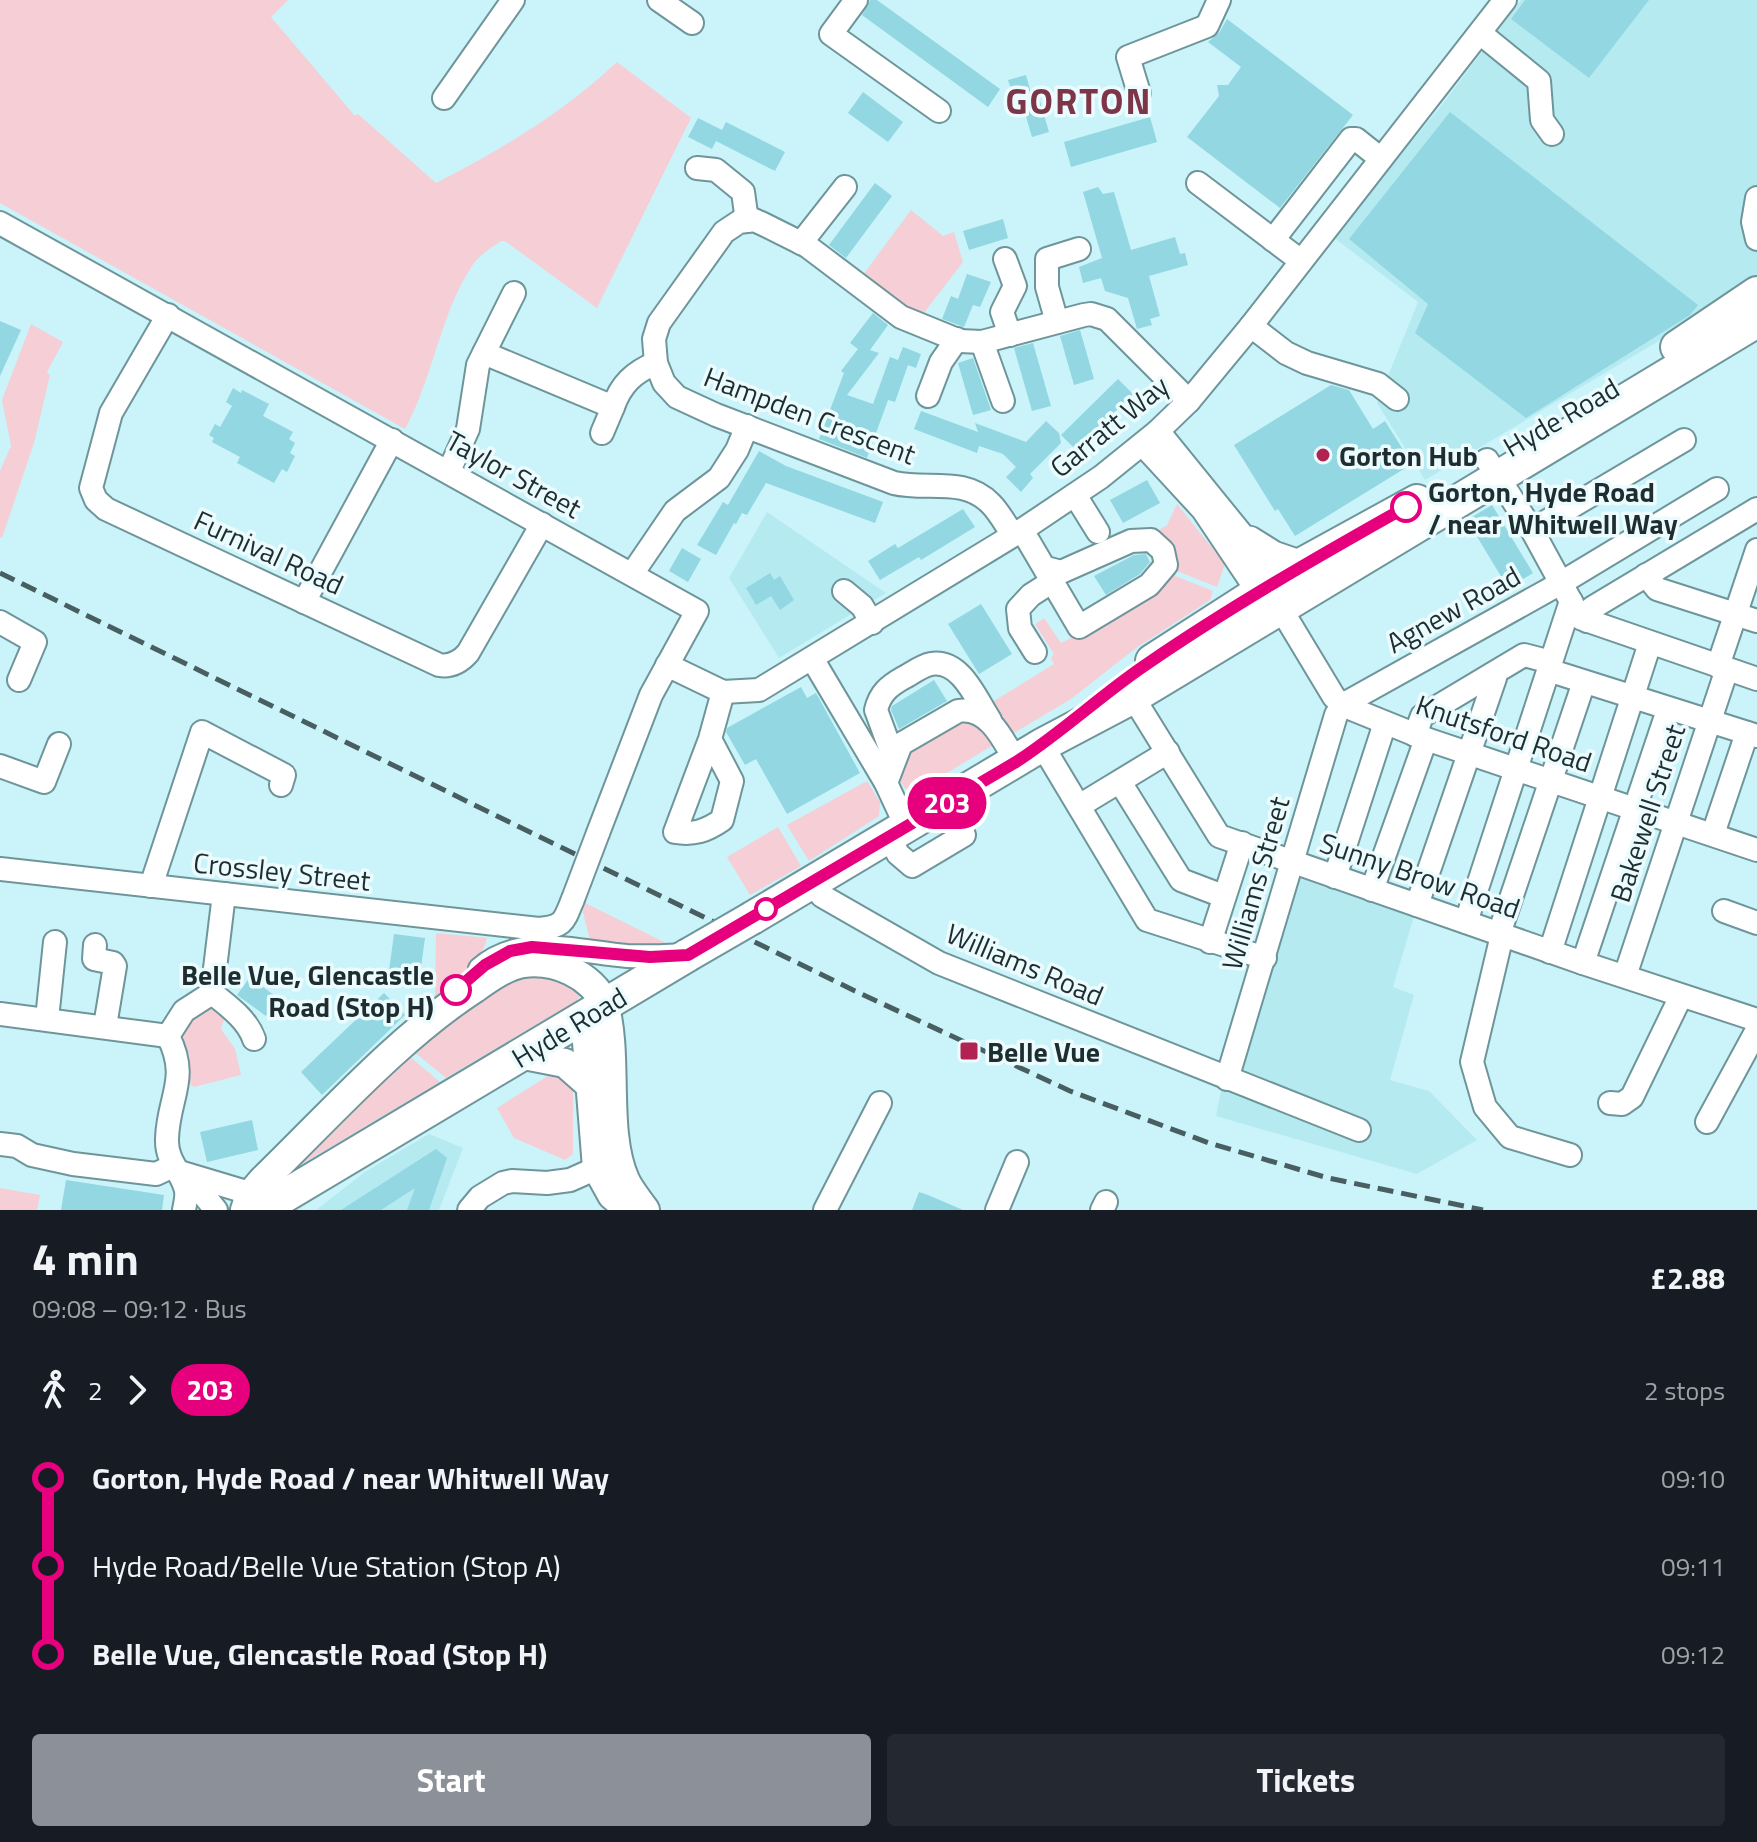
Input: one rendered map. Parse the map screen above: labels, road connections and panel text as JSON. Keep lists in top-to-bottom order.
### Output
{
  "streets": {
    "highway": ["Hyde Road"],
    "street": [
      "Hampden Crescent",
      "Garratt Way",
      "Taylor Street",
      "Furnival Road",
      "Agnew Road",
      "Knutsford Road",
      "Bakewell Street",
      "Crossley Street",
      "Sunny Brow Road",
      "Williams Street",
      "Williams Road"
    ]
  },
  "crossings": [
    ["Hampden Crescent", "Garratt Way"],
    ["Hyde Road", "Sunny Brow Road"],
    ["Hyde Road", "Williams Road"],
    ["Taylor Street", "Furnival Road"],
    ["Taylor Street", "Crossley Street"],
    ["Agnew Road", "Knutsford Road"],
    ["Agnew Road", "Williams Street"],
    ["Knutsford Road", "Bakewell Street"],
    ["Knutsford Road", "Williams Street"],
    ["Bakewell Street", "Sunny Brow Road"],
    ["Sunny Brow Road", "Williams Street"],
    ["Williams Street", "Williams Road"]
  ],
  "districts": ["GORTON"],
  "places": {
    "other": ["Gorton Hub", "Gorton, Hyde Road / near Whitwell Way", "Belle Vue, Glencastle Road (Stop H)"],
    "transit": ["Belle Vue"]
  },
  "lines": ["bus line 203"],
  "page": {
    "on_map": "203",
    "heading": ["4 min", "09:08 – 09:12 · Bus", "£2.88"],
    "legs": ["2", "203", "2 stops"],
    "list": [
      {
        "name": "Gorton, Hyde Road / near Whitwell Way",
        "value": "09:10"
      },
      {
        "name": "Hyde Road/Belle Vue Station (Stop A)",
        "value": "09:11"
      },
      {
        "name": "Belle Vue, Glencastle Road (Stop H)",
        "value": "09:12"
      }
    ],
    "buttons": ["Start", "Tickets"]
  }
}
